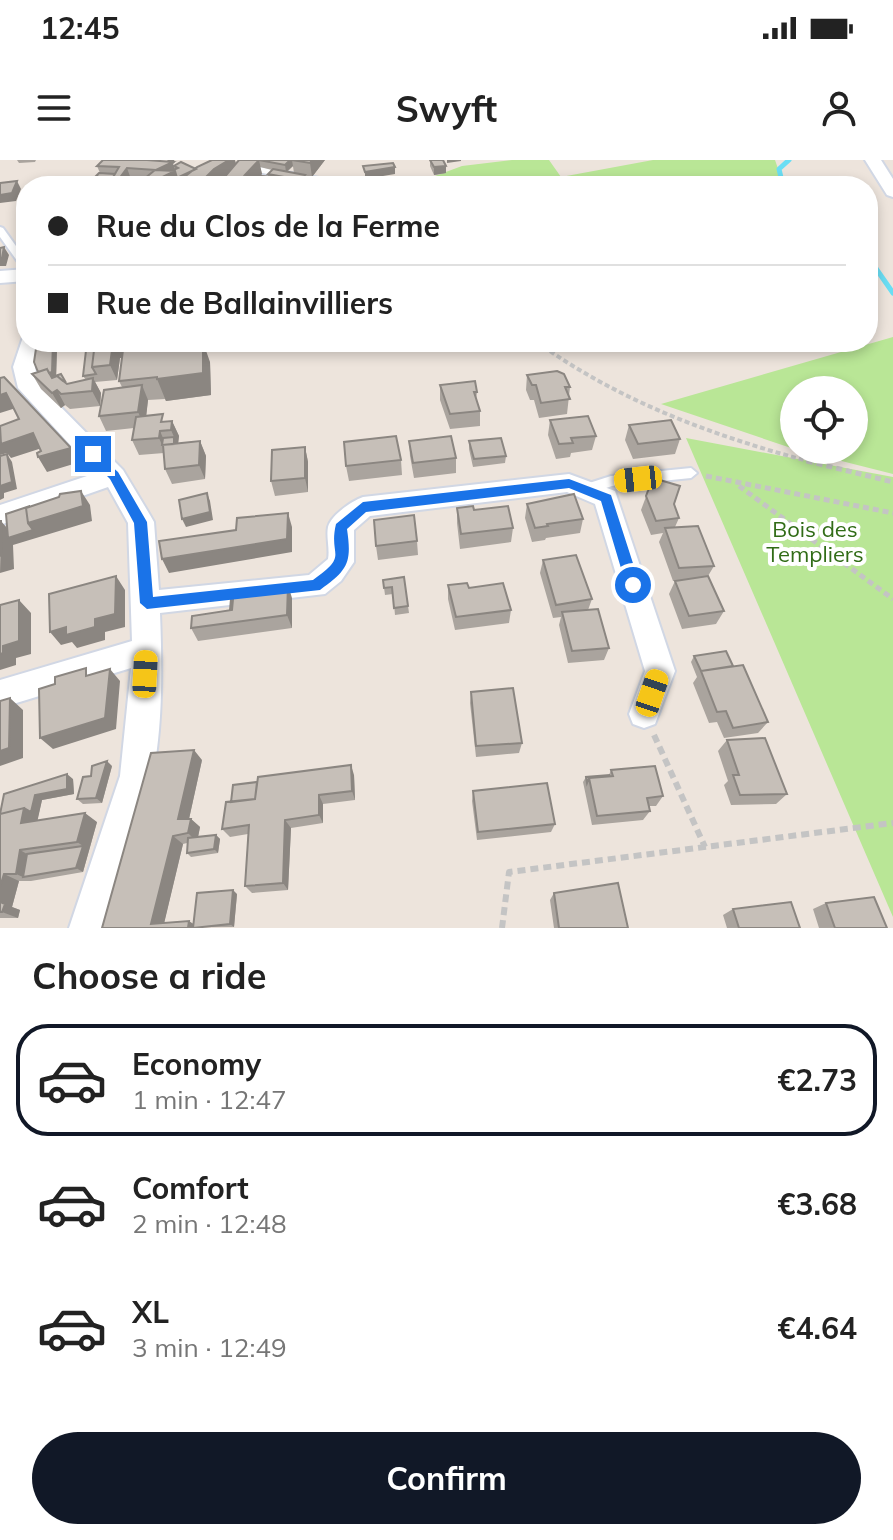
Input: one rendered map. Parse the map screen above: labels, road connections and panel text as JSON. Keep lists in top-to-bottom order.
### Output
{
  "parks": ["Bois des Templiers"],
  "page": {
    "status": "12:45",
    "header": "Swyft",
    "banner": ["Rue du Clos de la Ferme", "Rue de Ballainvilliers"],
    "heading": "Choose a ride",
    "list": [
      {
        "name": "Economy",
        "note": "1 min · 12:47",
        "value": "€2.73"
      },
      {
        "name": "Comfort",
        "note": "2 min · 12:48",
        "value": "€3.68"
      },
      {
        "name": "XL",
        "note": "3 min · 12:49",
        "value": "€4.64"
      }
    ],
    "buttons": "Confirm"
  }
}
